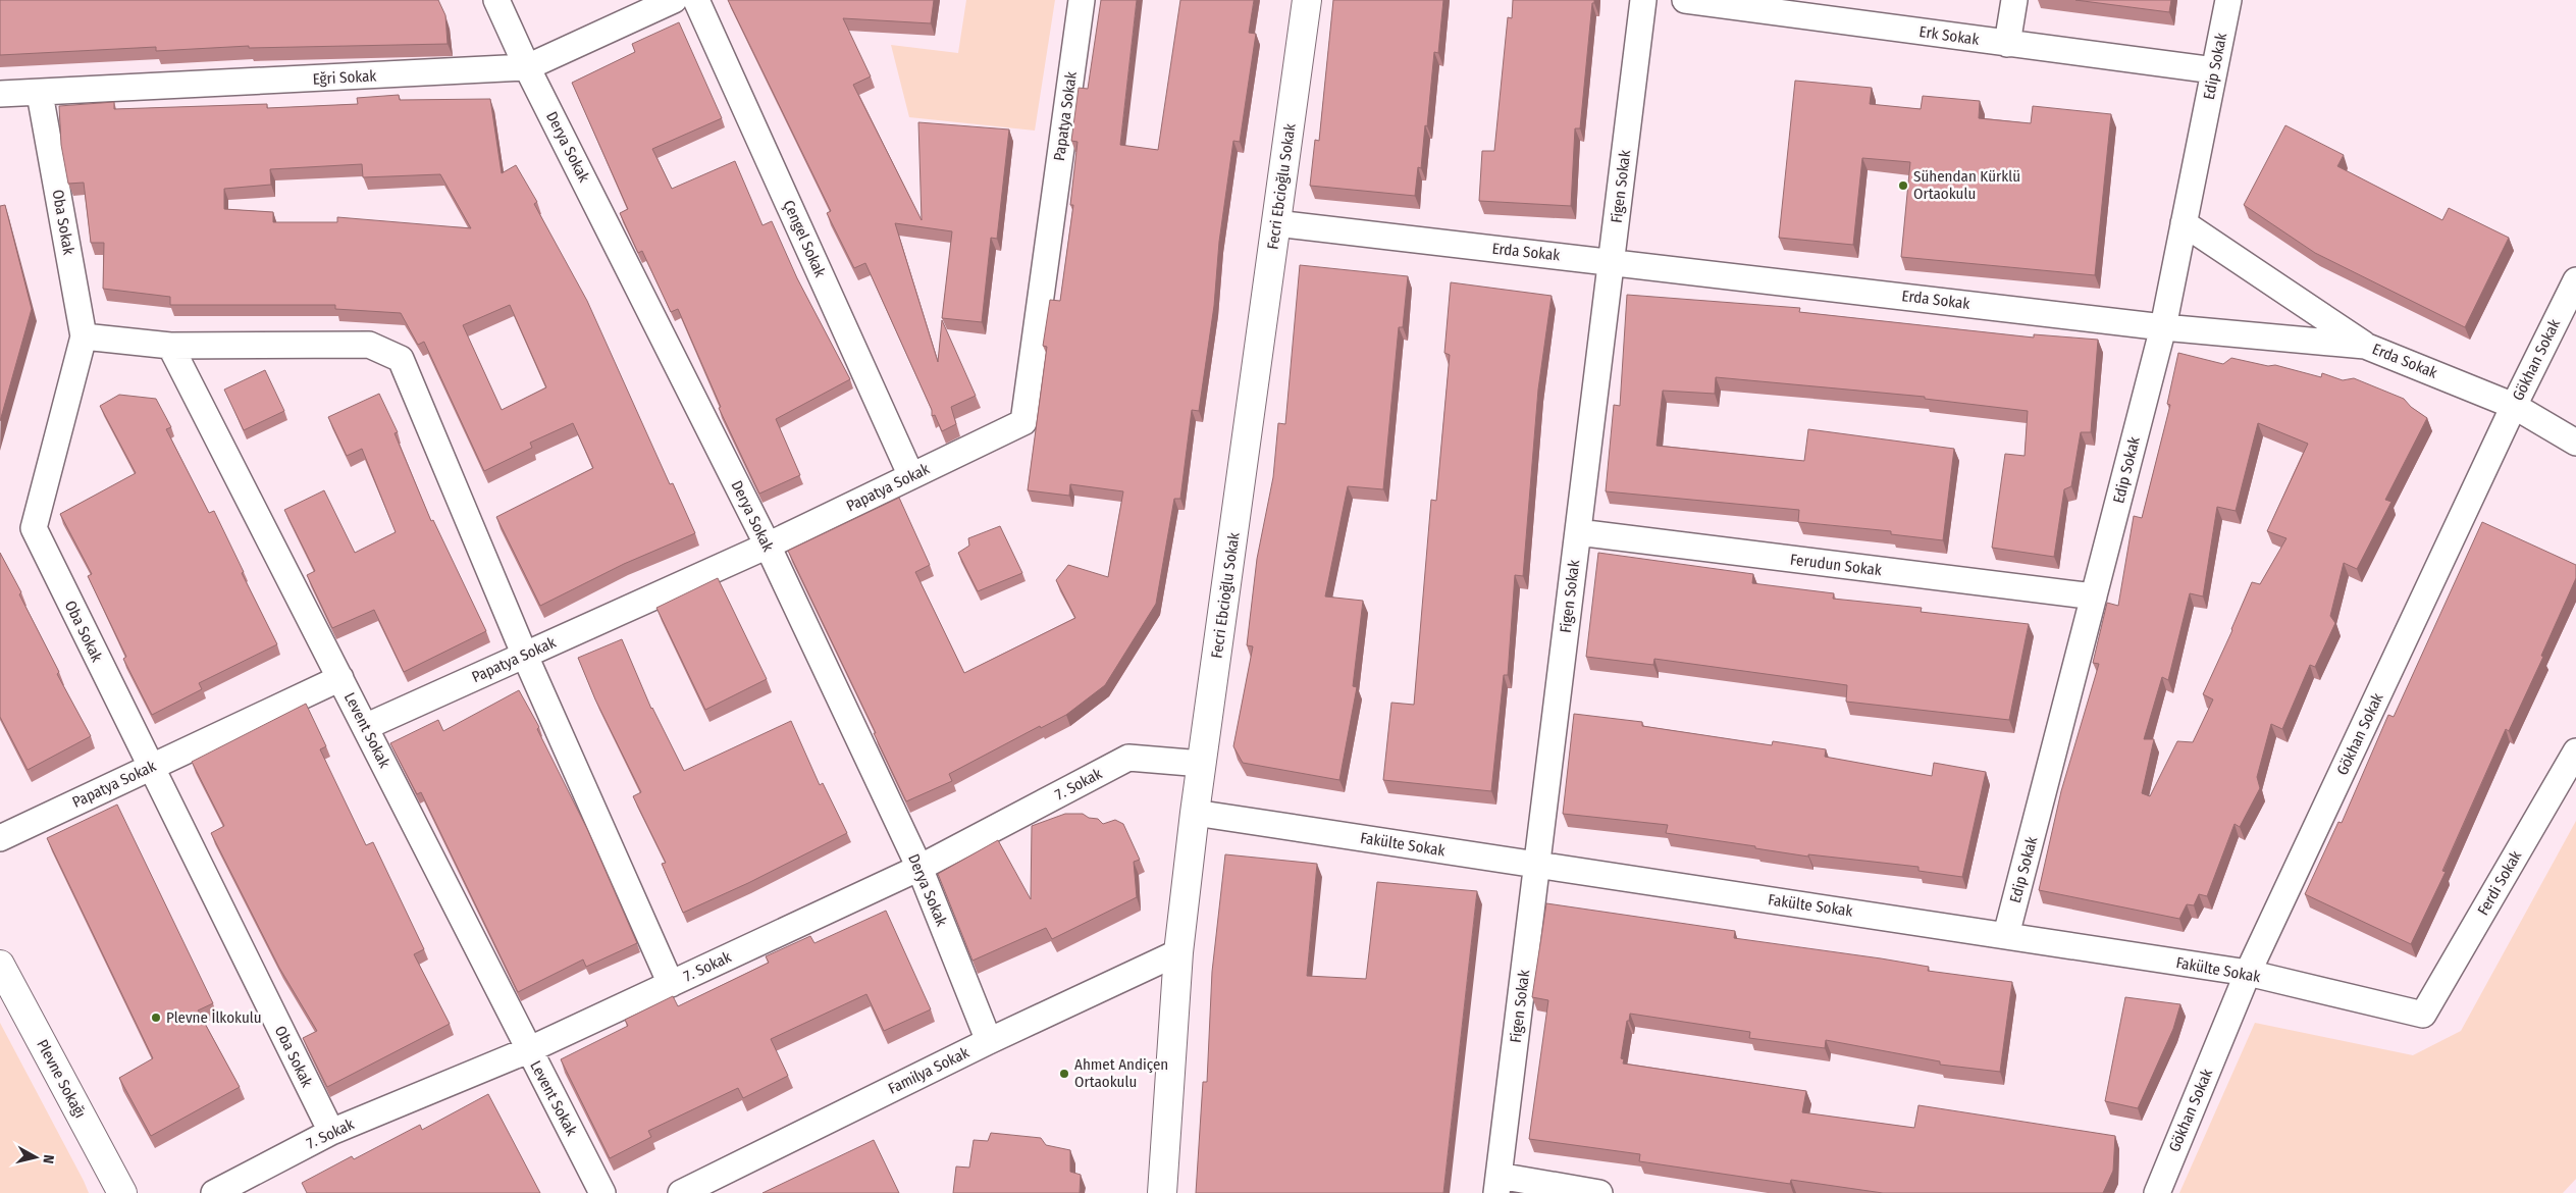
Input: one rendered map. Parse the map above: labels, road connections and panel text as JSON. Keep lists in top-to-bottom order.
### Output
{
  "streets": {
    "street": [
      "Erk Sokak",
      "Edip Sokak",
      "Eğri Sokak",
      "Papatya Sokak",
      "Derya Sokak",
      "Fecri Ebcioğlu Sokak",
      "Figen Sokak",
      "Oba Sokak",
      "Çengel Sokak",
      "Erda Sokak",
      "Gökhan Sokak",
      "Ferudun Sokak",
      "Levent Sokak",
      "7. Sokak",
      "Fakülte Sokak",
      "Ferdi Sokak",
      "Familya Sokak",
      "Plevne Sokağı"
    ]
  },
  "crossings": [
    ["Erk Sokak", "Edip Sokak"],
    ["Edip Sokak", "Erda Sokak"],
    ["Edip Sokak", "Ferudun Sokak"],
    ["Edip Sokak", "Fakülte Sokak"],
    ["Eğri Sokak", "Derya Sokak"],
    ["Eğri Sokak", "Oba Sokak"],
    ["Papatya Sokak", "Derya Sokak"],
    ["Papatya Sokak", "Oba Sokak"],
    ["Papatya Sokak", "Çengel Sokak"],
    ["Papatya Sokak", "Levent Sokak"],
    ["Derya Sokak", "7. Sokak"],
    ["Derya Sokak", "Familya Sokak"],
    ["Fecri Ebcioğlu Sokak", "Erda Sokak"],
    ["Fecri Ebcioğlu Sokak", "7. Sokak"],
    ["Fecri Ebcioğlu Sokak", "Fakülte Sokak"],
    ["Fecri Ebcioğlu Sokak", "Familya Sokak"],
    ["Figen Sokak", "Erda Sokak"],
    ["Figen Sokak", "Ferudun Sokak"],
    ["Figen Sokak", "Fakülte Sokak"],
    ["Oba Sokak", "7. Sokak"],
    ["Erda Sokak", "Gökhan Sokak"],
    ["Gökhan Sokak", "Fakülte Sokak"],
    ["Levent Sokak", "7. Sokak"],
    ["Fakülte Sokak", "Ferdi Sokak"]
  ],
  "places": ["Sühendan Kürklü Ortaokulu", "Plevne İlkokulu", "Ahmet Andiçen Ortaokulu"],
  "north": "right"
}
